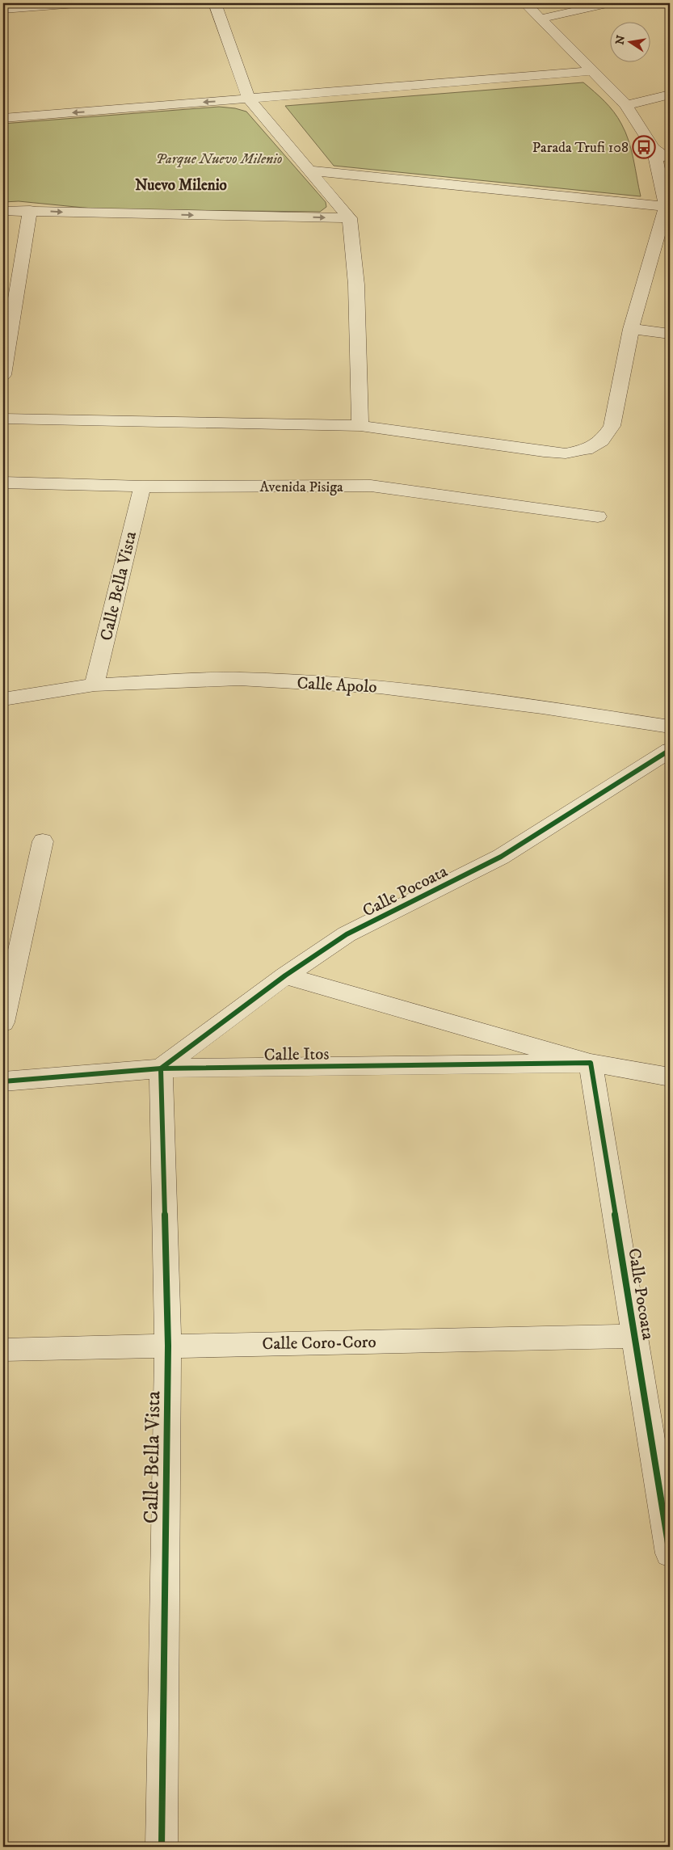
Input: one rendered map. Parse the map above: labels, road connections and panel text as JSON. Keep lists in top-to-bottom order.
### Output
{
  "streets": {
    "street": [
      "Avenida Pisiga",
      "Calle Bella Vista",
      "Calle Apolo",
      "Calle Pocoata",
      "Calle Itos",
      "Calle Coro-Coro"
    ]
  },
  "crossings": [
    ["Avenida Pisiga", "Calle Bella Vista"],
    ["Calle Bella Vista", "Calle Apolo"],
    ["Calle Bella Vista", "Calle Pocoata"],
    ["Calle Bella Vista", "Calle Itos"],
    ["Calle Bella Vista", "Calle Coro-Coro"],
    ["Calle Pocoata", "Calle Itos"],
    ["Calle Pocoata", "Calle Coro-Coro"]
  ],
  "districts": ["Nuevo Milenio"],
  "parks": ["Parque Nuevo Milenio"],
  "places": {
    "bus stop": ["Parada Trufi 108"]
  },
  "north": "left"
}
